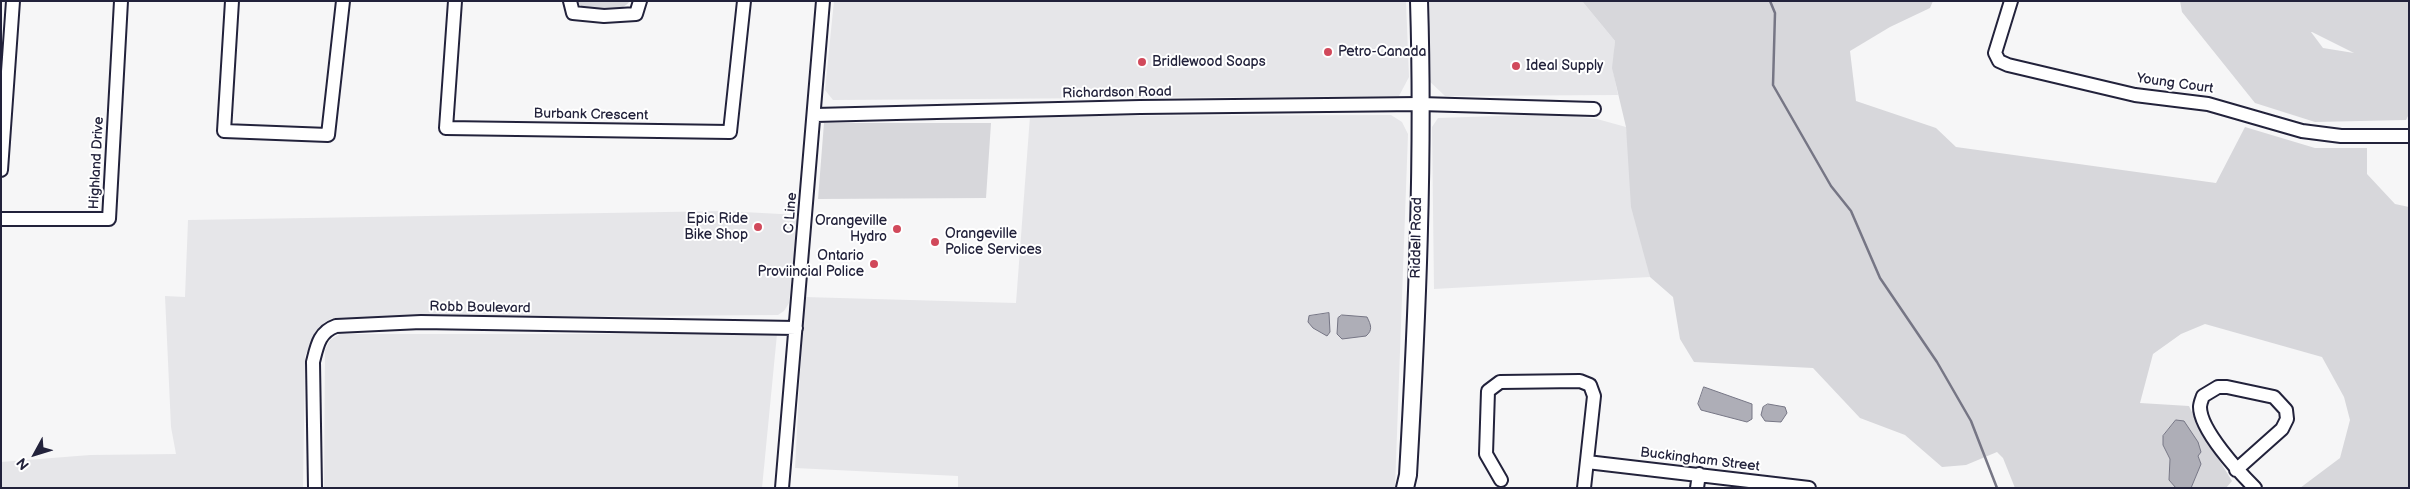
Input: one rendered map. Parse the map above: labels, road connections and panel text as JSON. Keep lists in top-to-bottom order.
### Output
{
  "streets": {
    "main road": ["Riddell Road"],
    "street": [
      "Young Court",
      "Richardson Road",
      "Burbank Crescent",
      "Highland Drive",
      "C Line",
      "Robb Boulevard",
      "Buckingham Street"
    ]
  },
  "crossings": [
    ["Richardson Road", "C Line"],
    ["Richardson Road", "Riddell Road"],
    ["C Line", "Robb Boulevard"]
  ],
  "places": [
    "Petro-Canada",
    "Bridlewood Soaps",
    "Ideal Supply",
    "Epic Ride Bike Shop",
    "Orangeville Hydro",
    "Orangeville Police Services",
    "Ontario Proviincial Police"
  ],
  "north": "bottom left"
}
